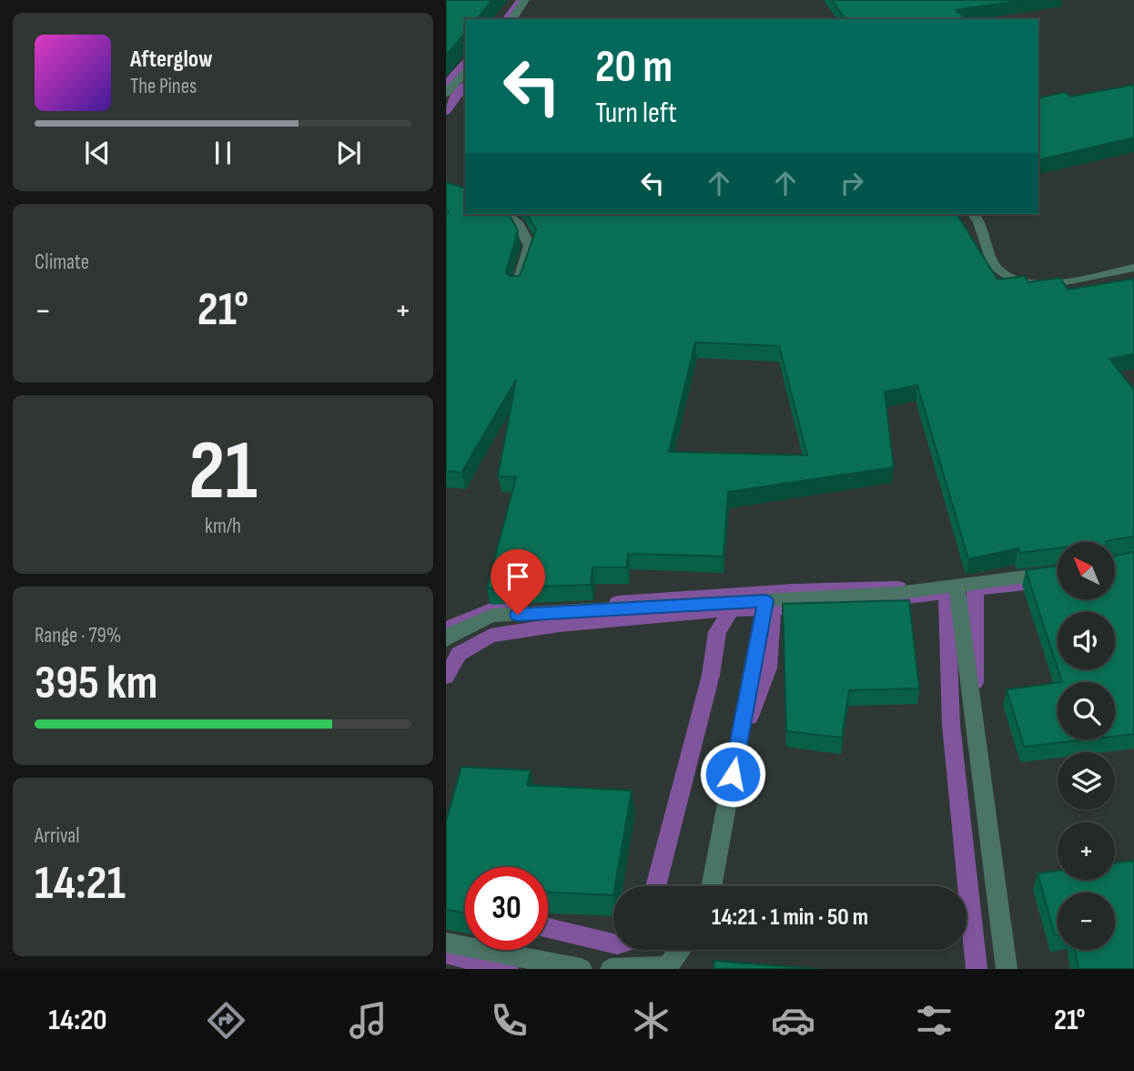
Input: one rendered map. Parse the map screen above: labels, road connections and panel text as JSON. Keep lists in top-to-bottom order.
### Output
{
  "north": "top left",
  "page": {
    "turn": ["20 m", "Turn left"],
    "song": ["Afterglow", "The Pines"],
    "tile": [
      "Climate",
      ["21", "km/h"],
      ["Range · 79%", "395 km"],
      ["Arrival", "14:21"]
    ],
    "heat": ["−", "21°", "+"],
    "map_buttons": ["+", "−"],
    "limit": "30",
    "trip": "14:21 · 1 min · 50 m",
    "tabs": ["14:20", "21°"]
  }
}
